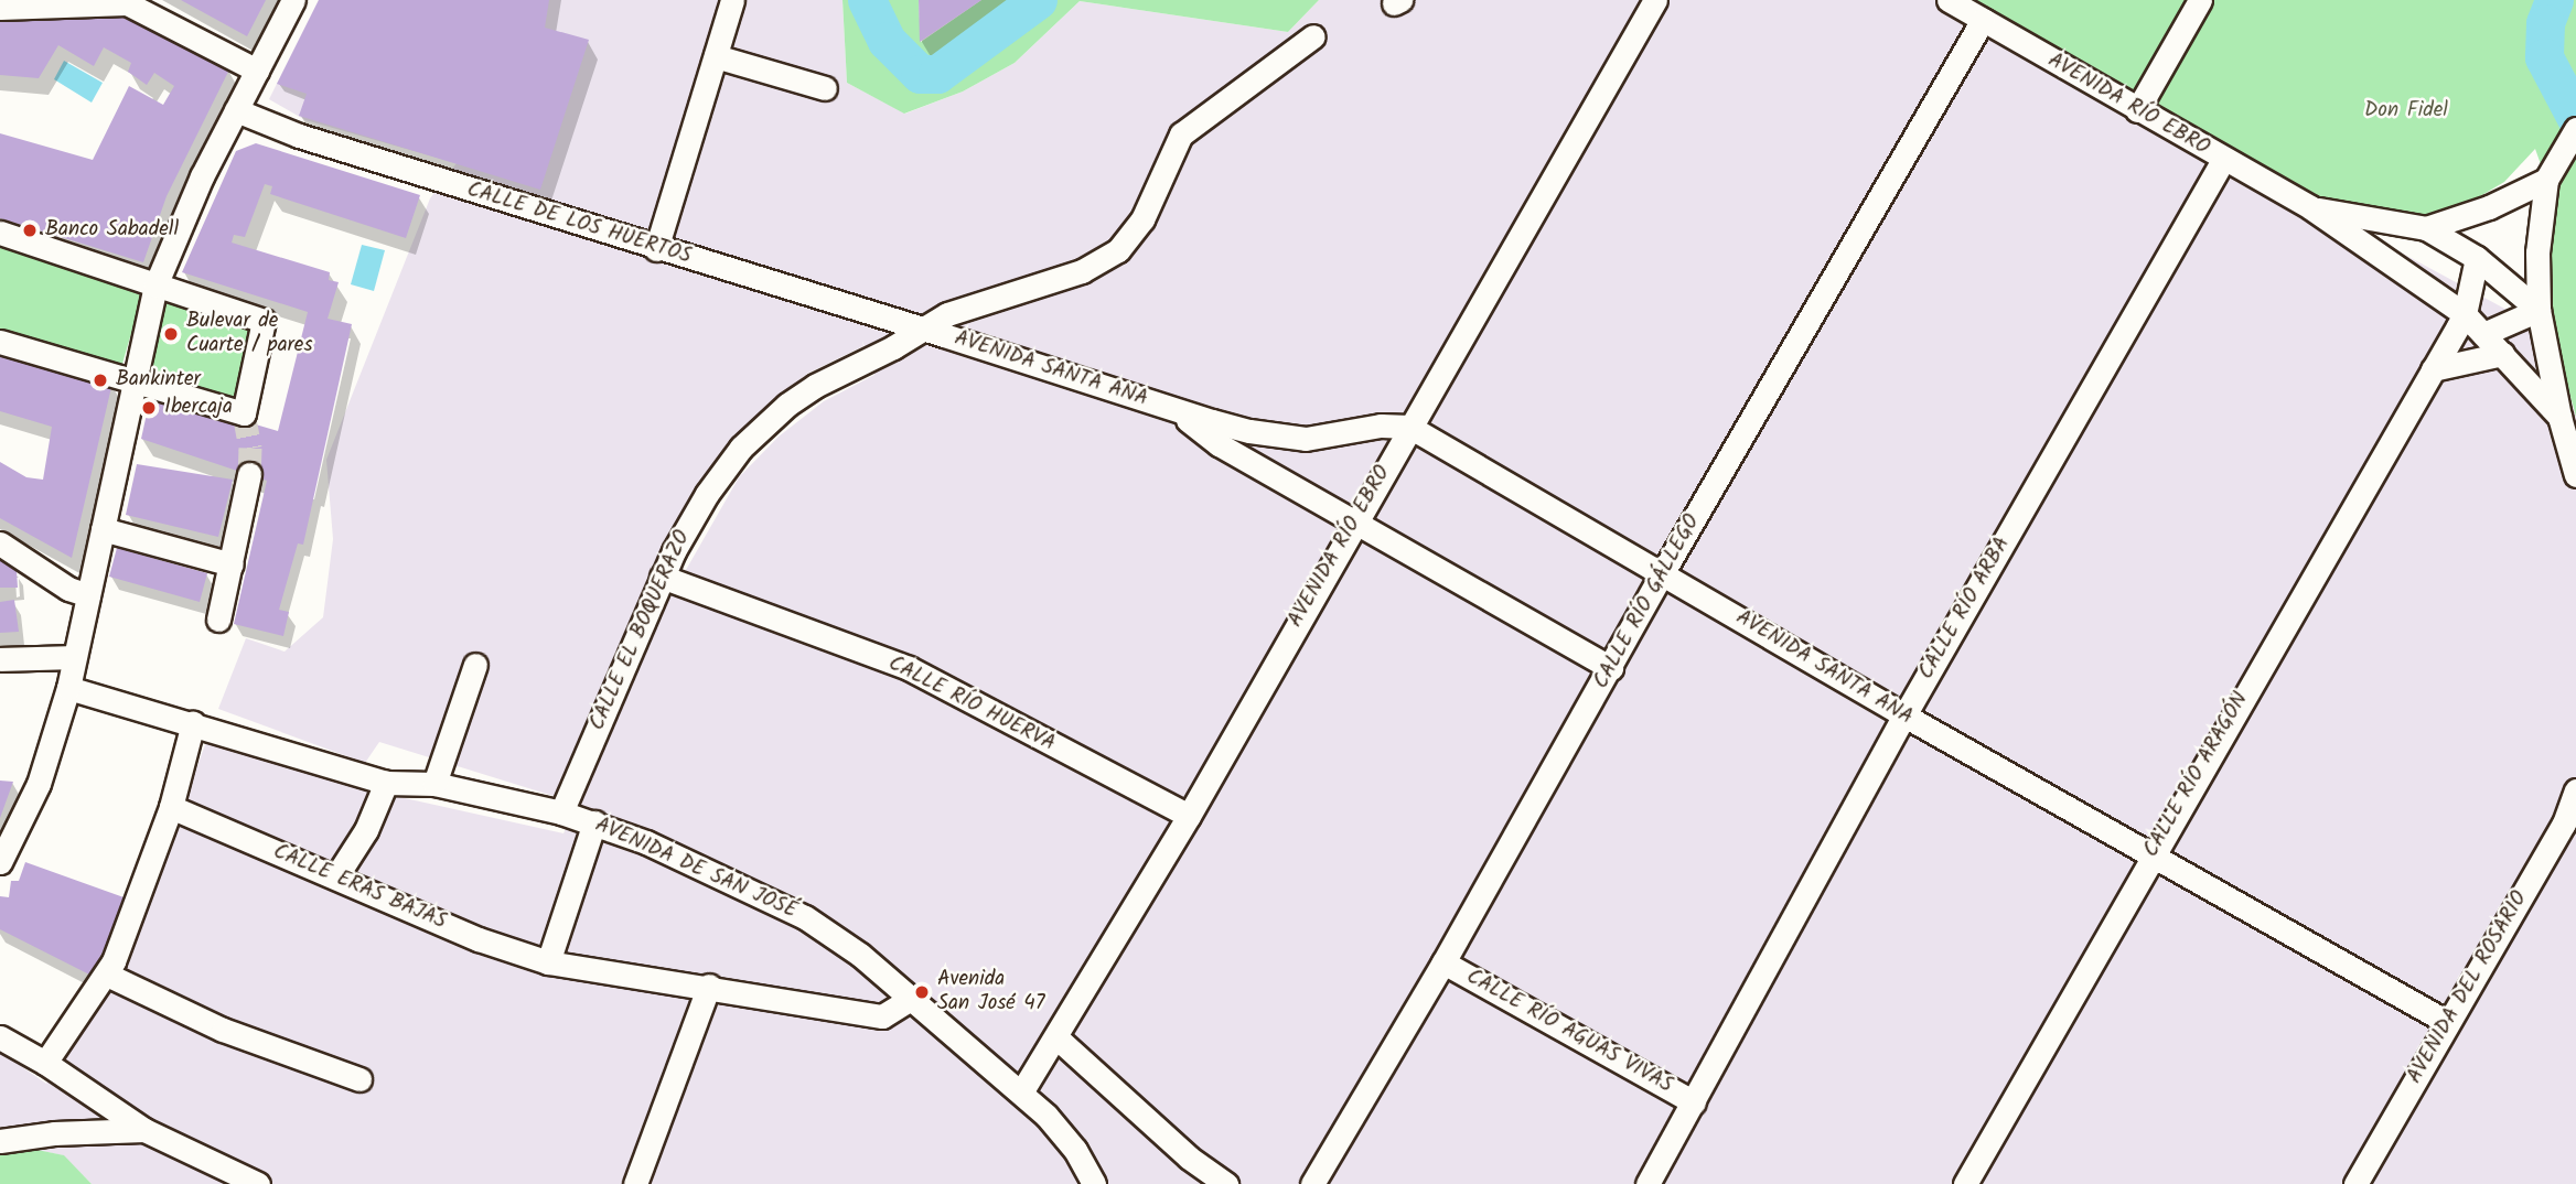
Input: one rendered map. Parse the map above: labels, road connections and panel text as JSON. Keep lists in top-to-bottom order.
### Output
{
  "streets": {
    "street": [
      "AVENIDA RÍO EBRO",
      "CALLE DE LOS HUERTOS",
      "AVENIDA SANTA ANA",
      "CALLE RÍO GÁLLEGO",
      "CALLE RÍO ARBA",
      "CALLE EL BOQUERAZO",
      "CALLE RÍO HUERVA",
      "CALLE RÍO ARAGÓN",
      "AVENIDA DE SAN JOSÉ",
      "CALLE ERAS BAJAS",
      "AVENIDA DEL ROSARIO",
      "CALLE RÍO AGUAS VIVAS"
    ]
  },
  "crossings": [
    ["AVENIDA RÍO EBRO", "AVENIDA SANTA ANA"],
    ["AVENIDA RÍO EBRO", "CALLE RÍO GÁLLEGO"],
    ["AVENIDA RÍO EBRO", "CALLE RÍO ARBA"],
    ["AVENIDA RÍO EBRO", "CALLE RÍO HUERVA"],
    ["AVENIDA RÍO EBRO", "CALLE RÍO ARAGÓN"],
    ["AVENIDA RÍO EBRO", "AVENIDA DE SAN JOSÉ"],
    ["CALLE DE LOS HUERTOS", "AVENIDA SANTA ANA"],
    ["CALLE DE LOS HUERTOS", "CALLE EL BOQUERAZO"],
    ["AVENIDA SANTA ANA", "CALLE RÍO GÁLLEGO"],
    ["AVENIDA SANTA ANA", "CALLE RÍO ARBA"],
    ["AVENIDA SANTA ANA", "CALLE EL BOQUERAZO"],
    ["AVENIDA SANTA ANA", "CALLE RÍO ARAGÓN"],
    ["AVENIDA SANTA ANA", "AVENIDA DEL ROSARIO"],
    ["CALLE RÍO GÁLLEGO", "CALLE RÍO AGUAS VIVAS"],
    ["CALLE RÍO ARBA", "CALLE RÍO AGUAS VIVAS"],
    ["CALLE EL BOQUERAZO", "CALLE RÍO HUERVA"],
    ["CALLE EL BOQUERAZO", "AVENIDA DE SAN JOSÉ"],
    ["AVENIDA DE SAN JOSÉ", "CALLE ERAS BAJAS"]
  ],
  "parks": ["Don Fidel"],
  "places": [
    "Banco Sabadell",
    "Bulevar de Cuarte / pares",
    "Bankinter",
    "Ibercaja",
    "Avenida San José 47"
  ]
}
